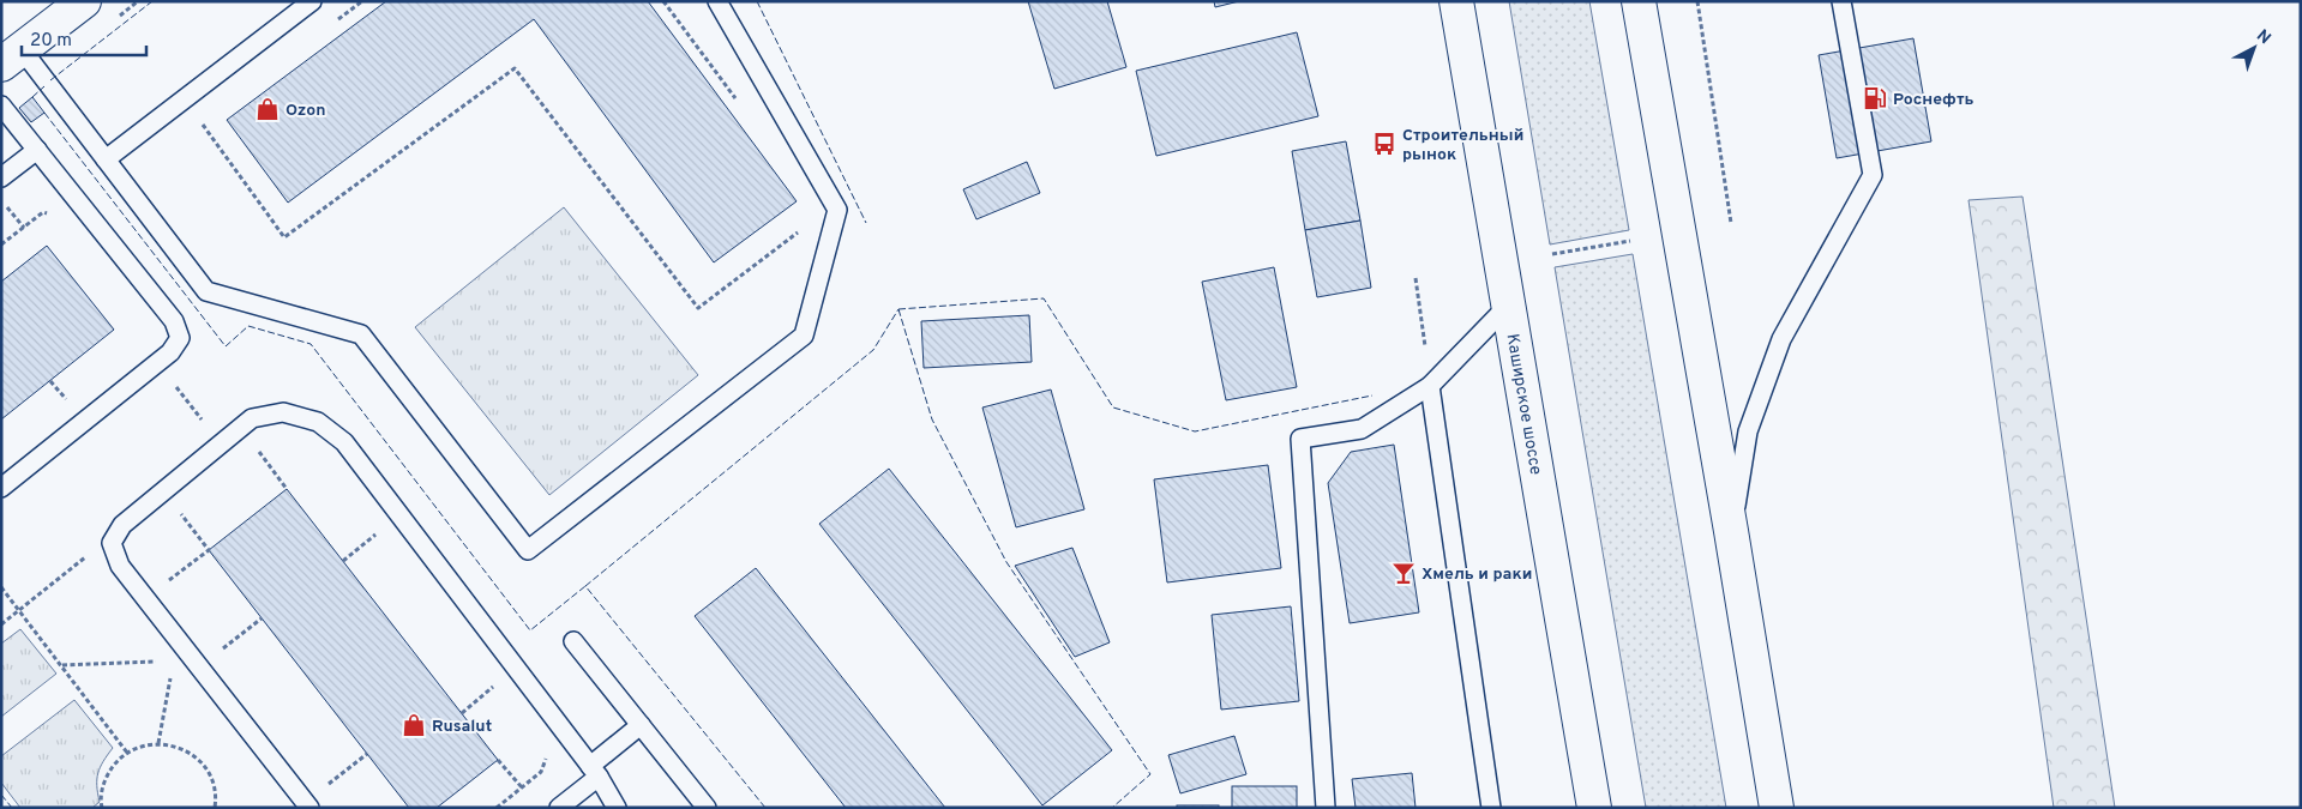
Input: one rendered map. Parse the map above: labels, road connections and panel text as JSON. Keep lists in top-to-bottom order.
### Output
{
  "streets": {
    "main road": ["Каширское шоссе"]
  },
  "places": {
    "fuel station": ["Роснефть"],
    "shop": ["Ozon", "Rusalut"],
    "bus stop": ["Строительный рынок"],
    "bar": ["Хмель и раки"]
  },
  "scale_bar": "20 m",
  "north": "top right"
}
